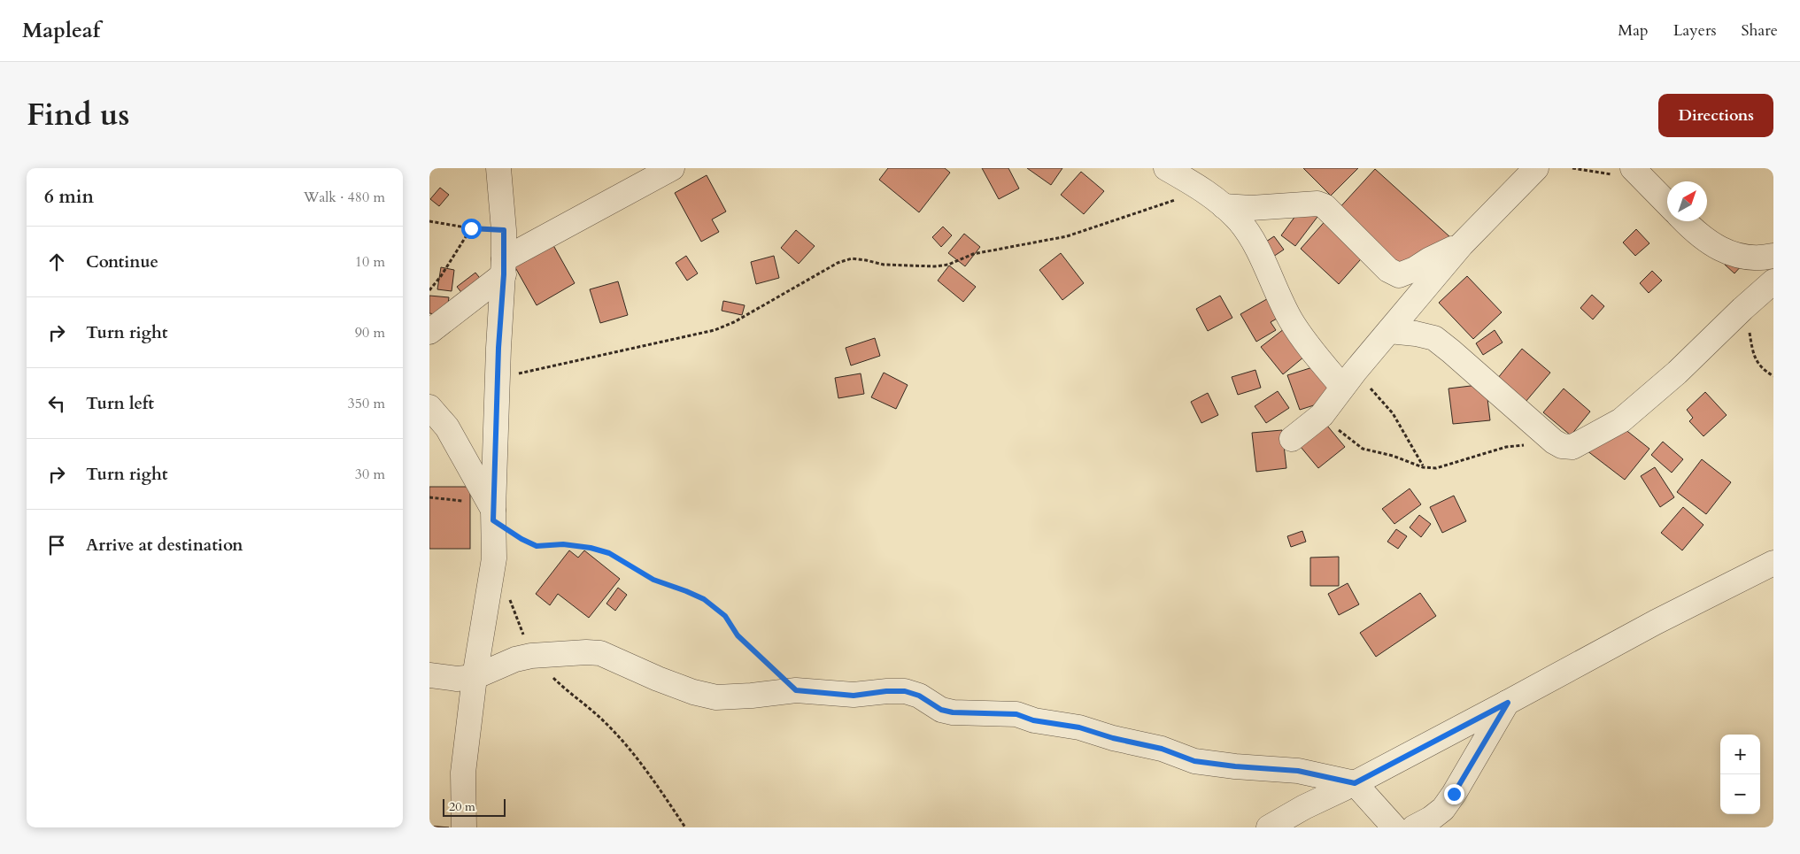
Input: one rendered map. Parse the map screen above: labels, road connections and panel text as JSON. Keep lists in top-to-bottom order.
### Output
{
  "scale_bar": "20 m",
  "north": "top right",
  "page": {
    "header": "Mapleaf",
    "nav": ["Map", "Layers", "Share"],
    "title": "Find us",
    "buttons": "Directions",
    "heading": ["6 min", "Walk · 480 m"],
    "list": [
      ["Continue", "10 m"],
      ["Turn right", "90 m"],
      ["Turn left", "350 m"],
      ["Turn right", "30 m"],
      "Arrive at destination"
    ],
    "map_buttons": ["+", "−"],
    "scale": "20 m"
  }
}
